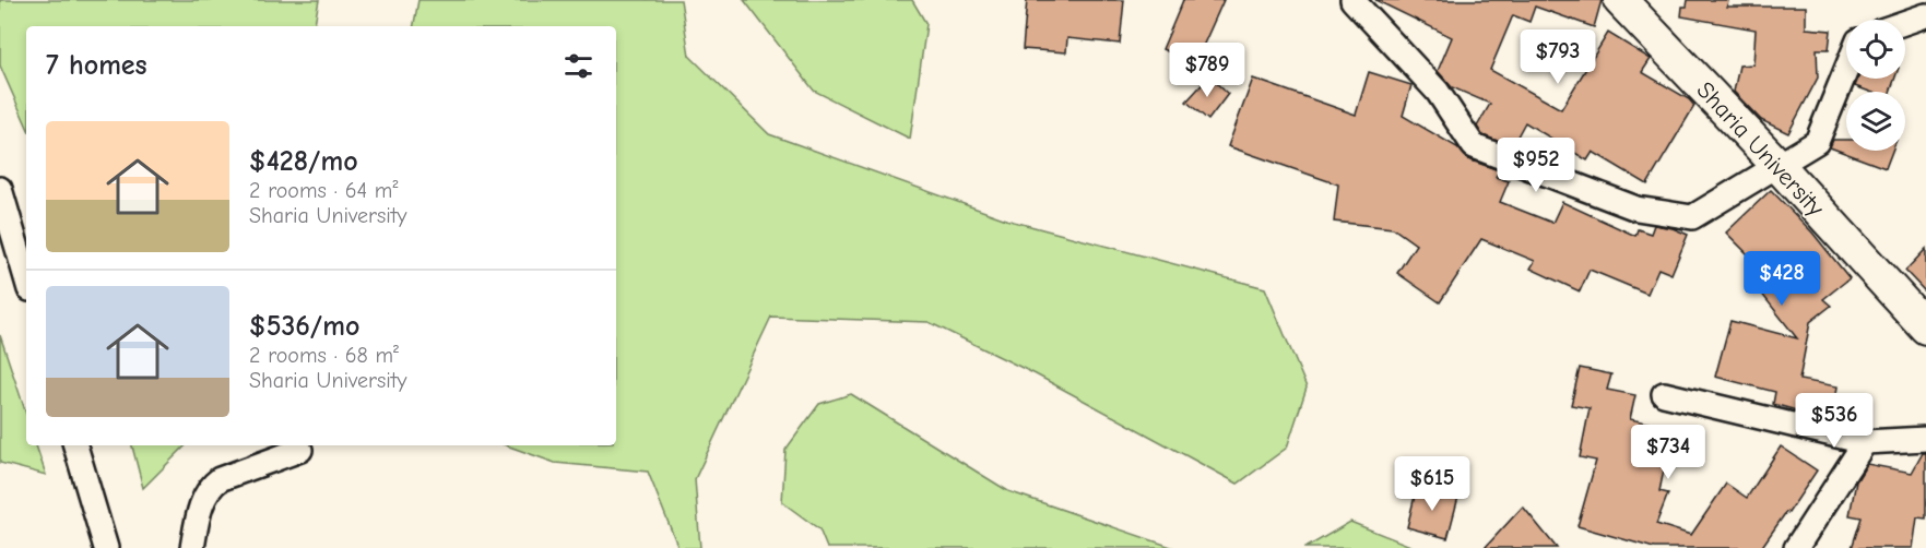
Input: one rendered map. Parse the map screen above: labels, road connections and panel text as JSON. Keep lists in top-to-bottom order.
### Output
{
  "streets": {
    "main road": ["Sharia University"]
  },
  "page": {
    "heading": "7 homes",
    "price": [
      "$793",
      "$789",
      "$952",
      "$428",
      "$536",
      "$734",
      "$615"
    ],
    "list": [
      {
        "name": "$428/mo",
        "note": "2 rooms · 64 m² · Sharia University"
      },
      {
        "name": "$536/mo",
        "note": "2 rooms · 68 m² · Sharia University"
      }
    ]
  }
}
